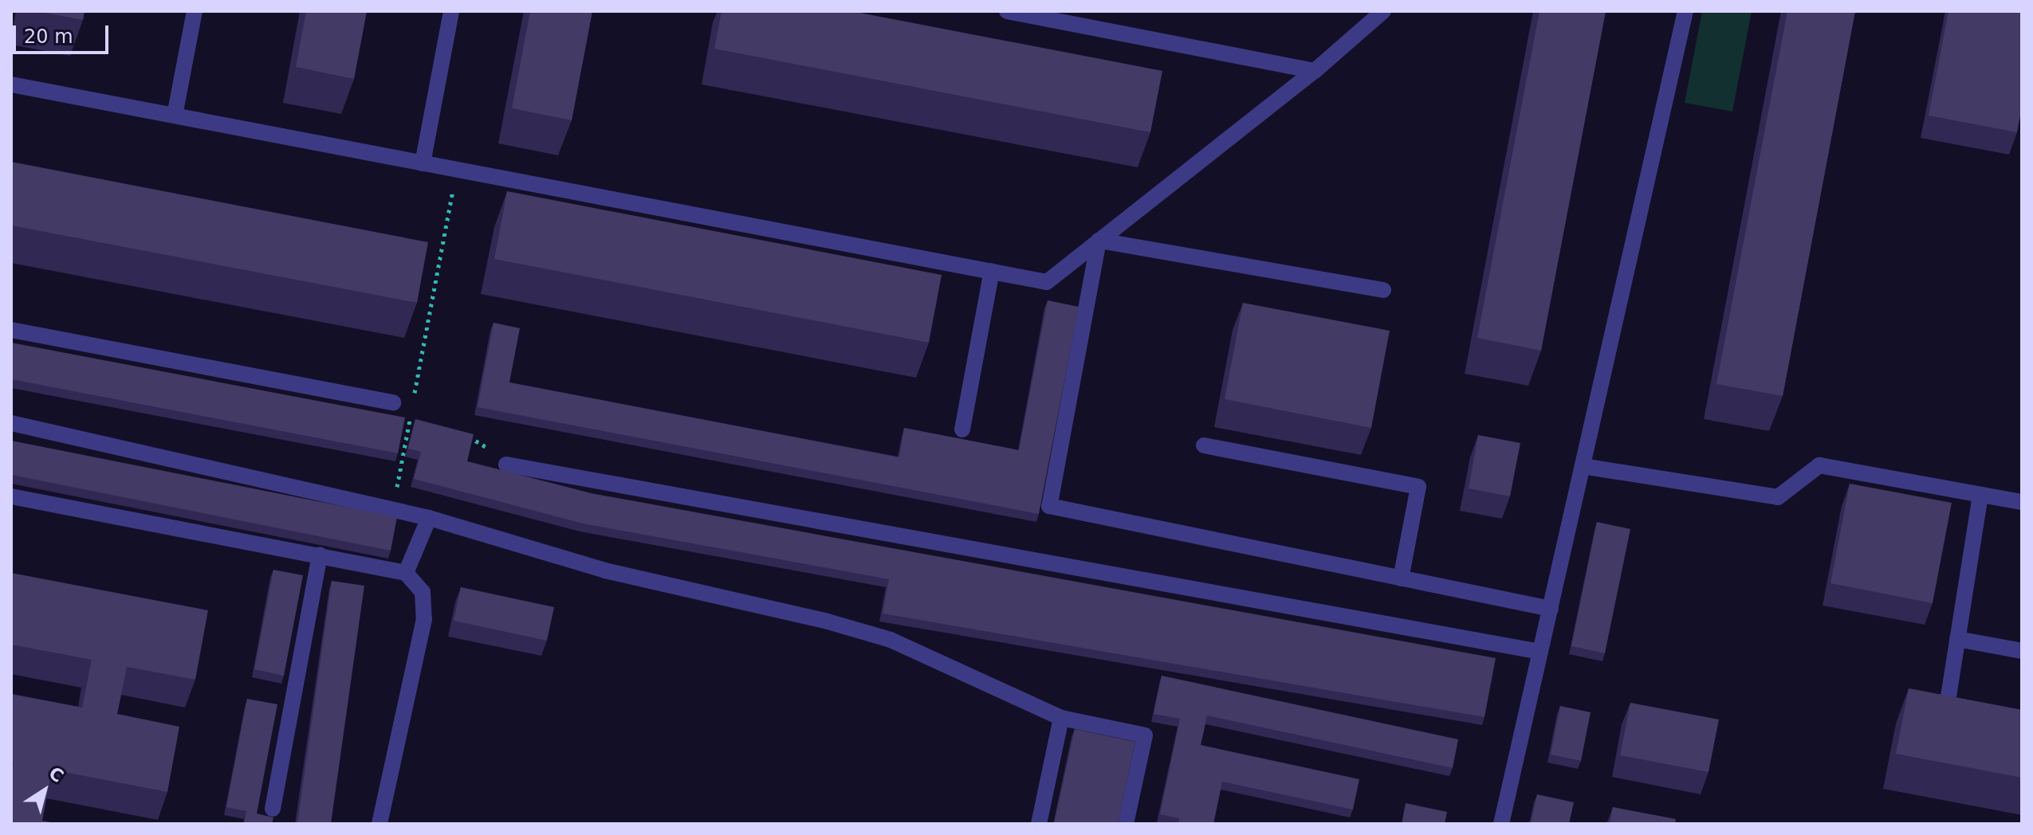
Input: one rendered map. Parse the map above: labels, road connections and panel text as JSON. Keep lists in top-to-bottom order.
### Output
{
  "scale_bar": "20 m",
  "north": "top right"
}
